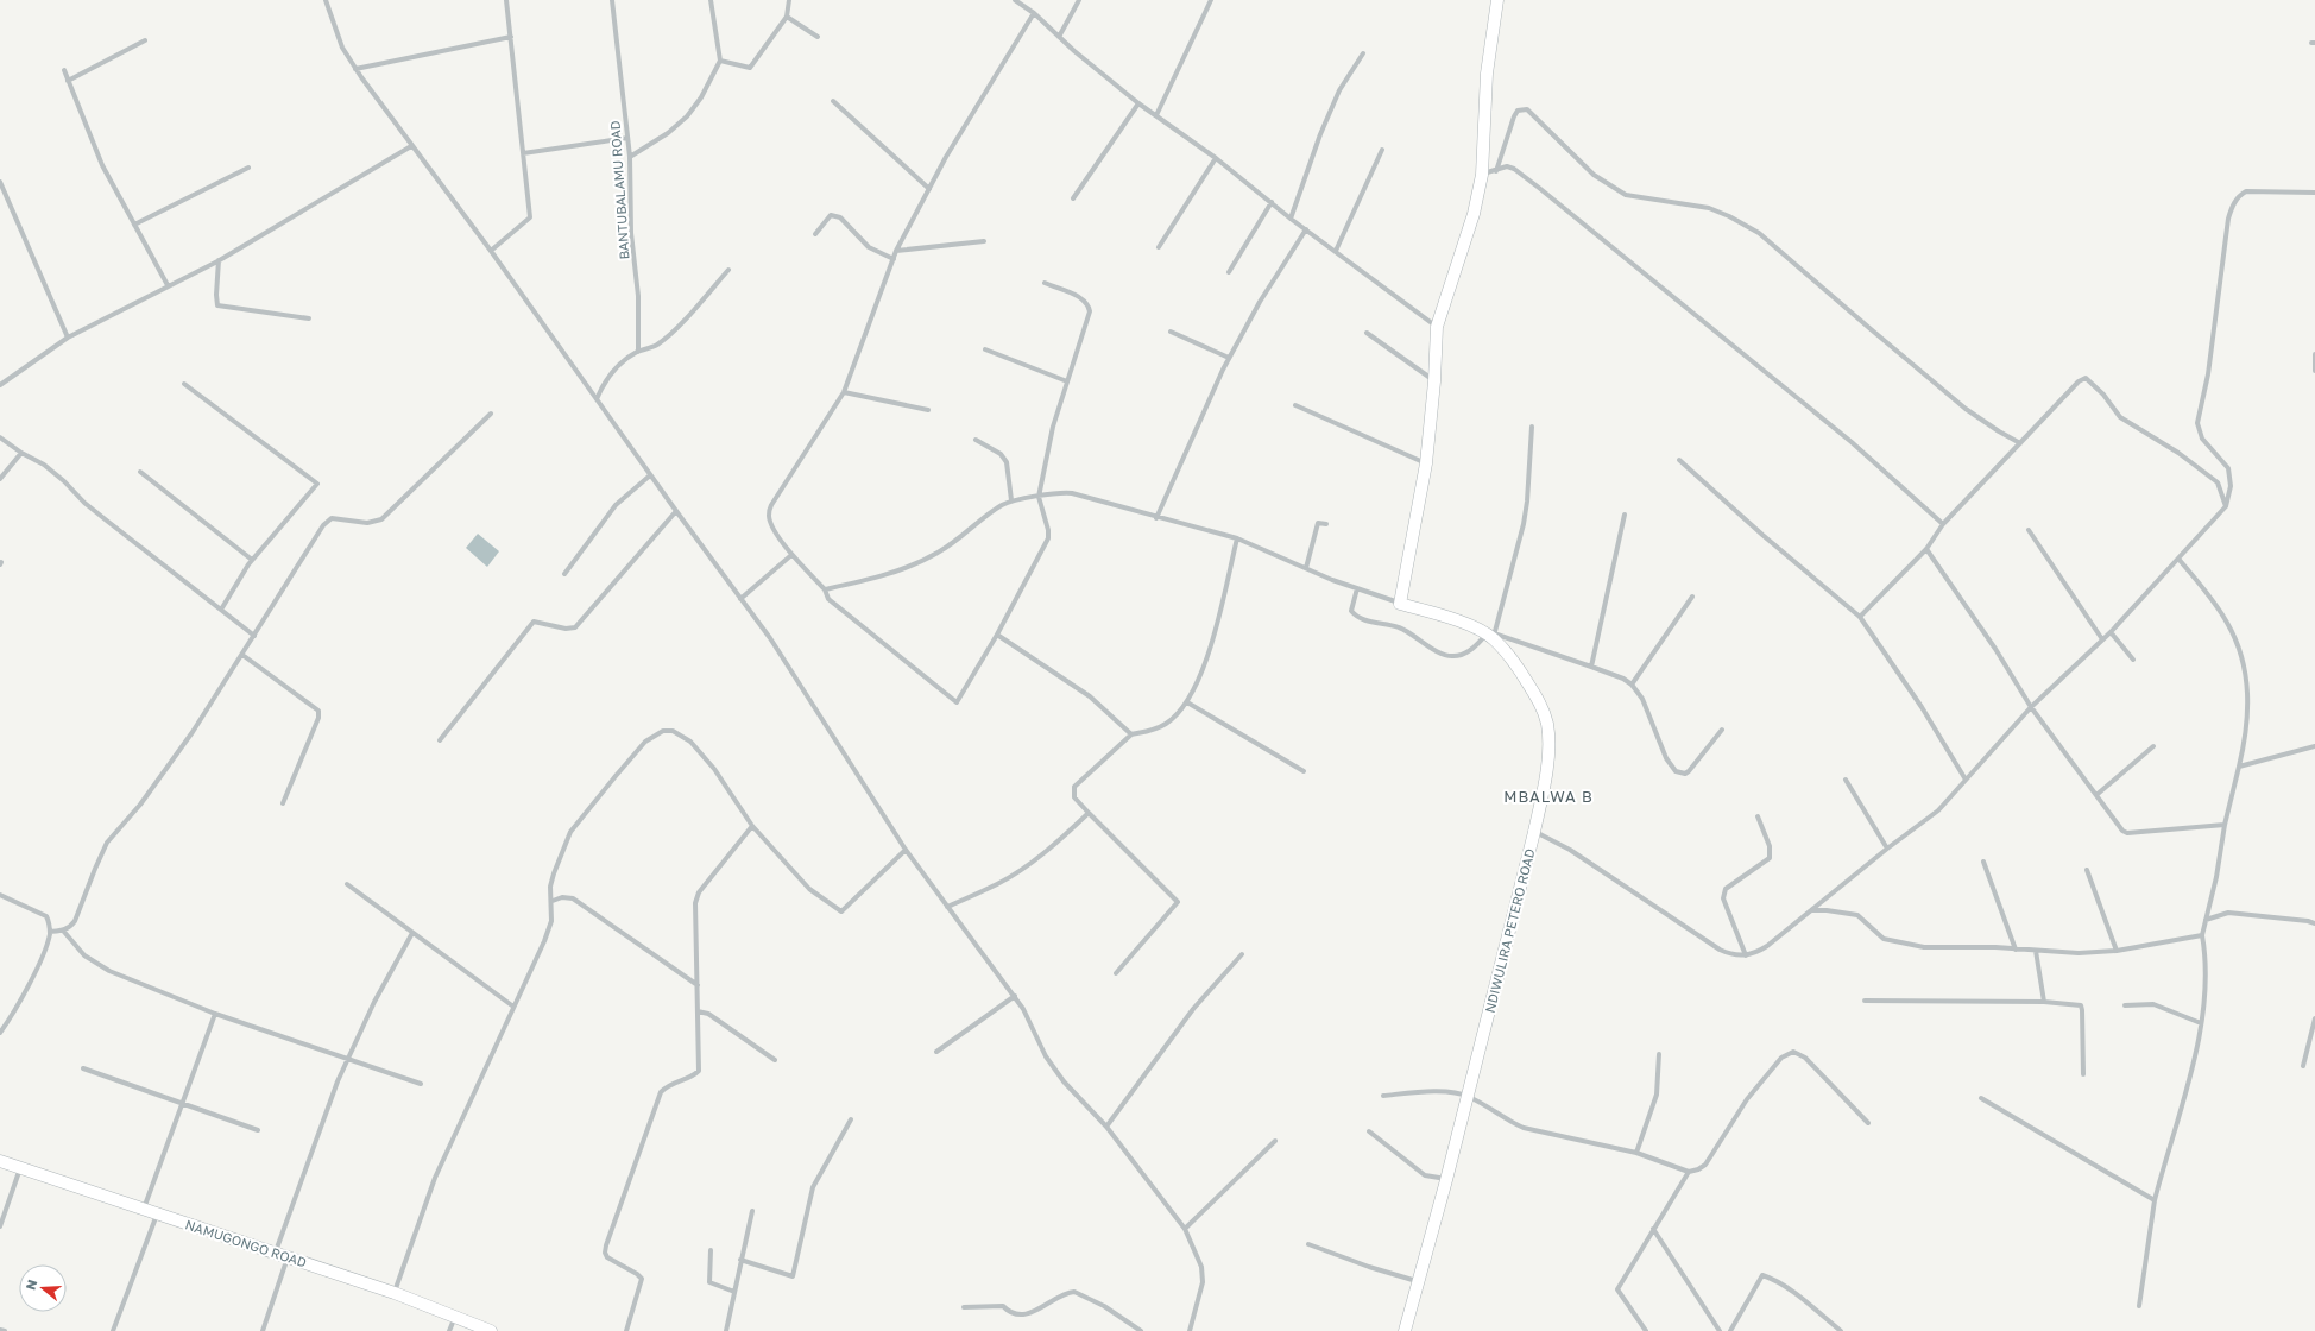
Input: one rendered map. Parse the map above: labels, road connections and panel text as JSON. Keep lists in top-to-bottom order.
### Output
{
  "streets": {
    "street": ["BANTUBALAMU ROAD", "NDIWULIRA PETERO ROAD", "NAMUGONGO ROAD"]
  },
  "districts": ["MBALWA B"],
  "north": "left"
}
